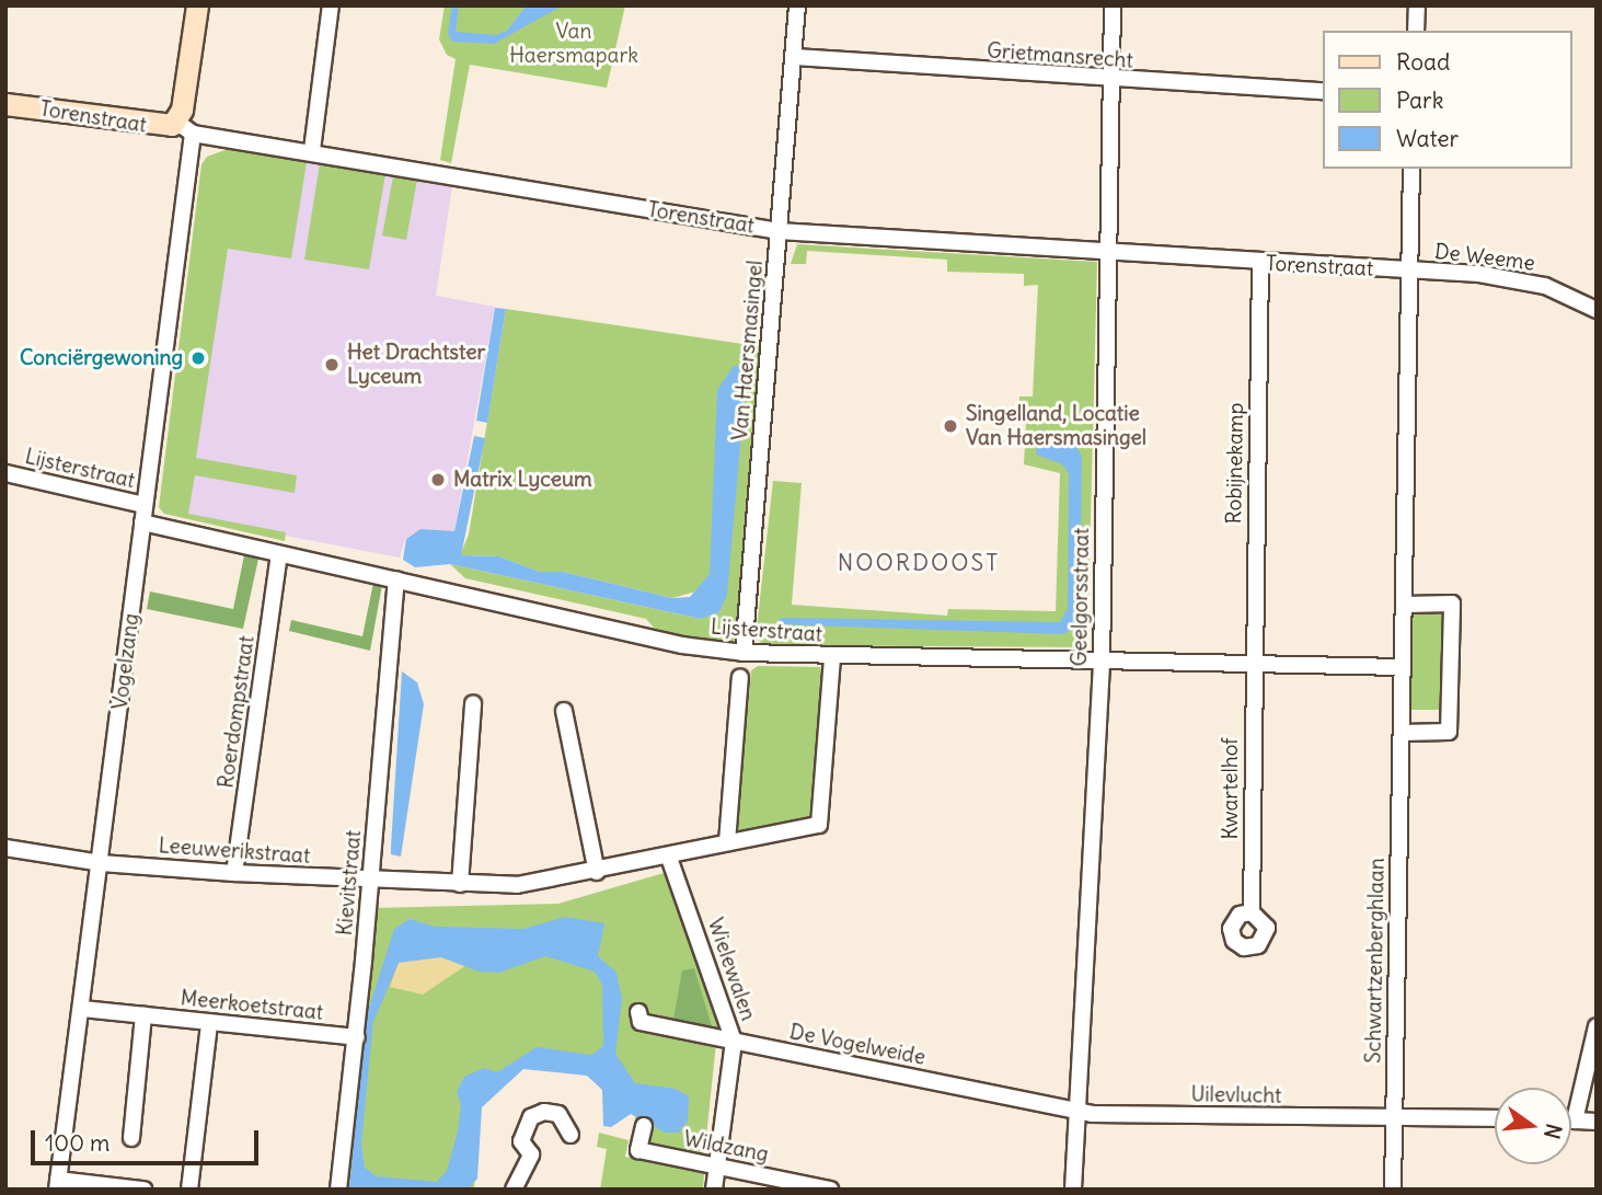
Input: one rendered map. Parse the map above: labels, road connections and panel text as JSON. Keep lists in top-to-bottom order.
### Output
{
  "streets": {
    "street": [
      "Grietmansrecht",
      "Torenstraat",
      "De Weeme",
      "Van Haersmasingel",
      "Robijnekamp",
      "Lijsterstraat",
      "Geelgorsstraat",
      "Vogelzang",
      "Roerdompstraat",
      "Kwartelhof",
      "Leeuwerikstraat",
      "Kievitstraat",
      "Schwartzenberghlaan",
      "Wielewalen",
      "Meerkoetstraat",
      "De Vogelweide",
      "Uilevlucht",
      "Wildzang"
    ]
  },
  "crossings": [
    ["Grietmansrecht", "Van Haersmasingel"],
    ["Grietmansrecht", "Geelgorsstraat"],
    ["Torenstraat", "De Weeme"],
    ["Torenstraat", "Van Haersmasingel"],
    ["Torenstraat", "Robijnekamp"],
    ["Torenstraat", "Geelgorsstraat"],
    ["Torenstraat", "Vogelzang"],
    ["Torenstraat", "Schwartzenberghlaan"],
    ["De Weeme", "Schwartzenberghlaan"],
    ["Van Haersmasingel", "Lijsterstraat"],
    ["Robijnekamp", "Lijsterstraat"],
    ["Robijnekamp", "Kwartelhof"],
    ["Lijsterstraat", "Geelgorsstraat"],
    ["Lijsterstraat", "Vogelzang"],
    ["Lijsterstraat", "Roerdompstraat"],
    ["Lijsterstraat", "Kwartelhof"],
    ["Lijsterstraat", "Leeuwerikstraat"],
    ["Lijsterstraat", "Kievitstraat"],
    ["Lijsterstraat", "Schwartzenberghlaan"],
    ["Geelgorsstraat", "De Vogelweide"],
    ["Geelgorsstraat", "Uilevlucht"],
    ["Vogelzang", "Leeuwerikstraat"],
    ["Vogelzang", "Meerkoetstraat"],
    ["Roerdompstraat", "Leeuwerikstraat"],
    ["Leeuwerikstraat", "Kievitstraat"],
    ["Leeuwerikstraat", "Wielewalen"],
    ["Kievitstraat", "Meerkoetstraat"],
    ["Schwartzenberghlaan", "Uilevlucht"],
    ["Wielewalen", "De Vogelweide"],
    ["Wielewalen", "Wildzang"],
    ["De Vogelweide", "Uilevlucht"]
  ],
  "districts": ["NOORDOOST"],
  "parks": ["Van Haersmapark"],
  "places": [
    "Conciërgewoning",
    "Het Drachtster Lyceum",
    "Singelland, Locatie Van Haersmasingel",
    "Matrix Lyceum"
  ],
  "legend": ["Road", "Park", "Water"],
  "scale_bar": "100 m",
  "north": "right"
}
